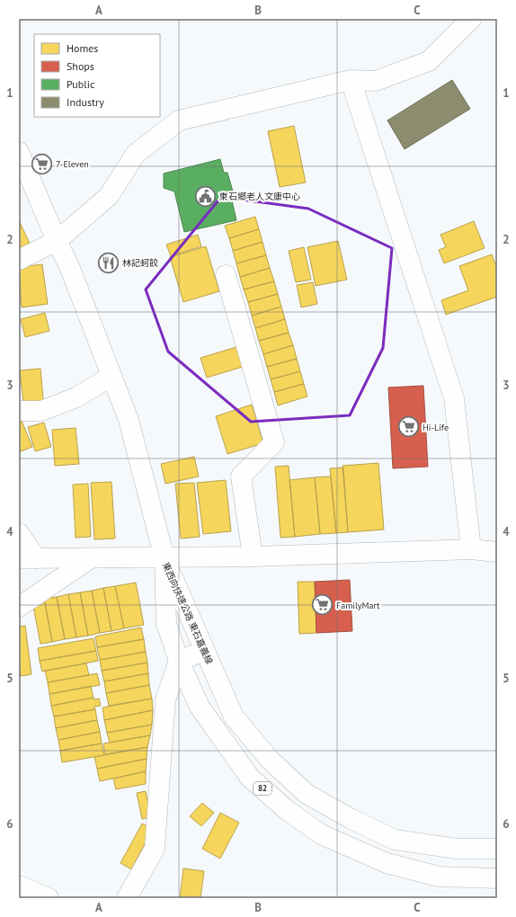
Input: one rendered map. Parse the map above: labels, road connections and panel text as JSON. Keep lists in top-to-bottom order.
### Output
{
  "streets": {
    "main road": ["東西向快速公路 東石嘉義線", "82"]
  },
  "places": {
    "supermarket": ["7-Eleven", "Hi-Life", "FamilyMart"],
    "public building": ["東石鄉老人文康中心"],
    "restaurant": ["林記蚵餃"]
  },
  "legend": [
    "Homes",
    "Shops",
    "Public",
    "Industry"
  ],
  "grid": {
    "columns": ["A", "B", "C"],
    "rows": [
      "1",
      "2",
      "3",
      "4",
      "5",
      "6"
    ]
  }
}
